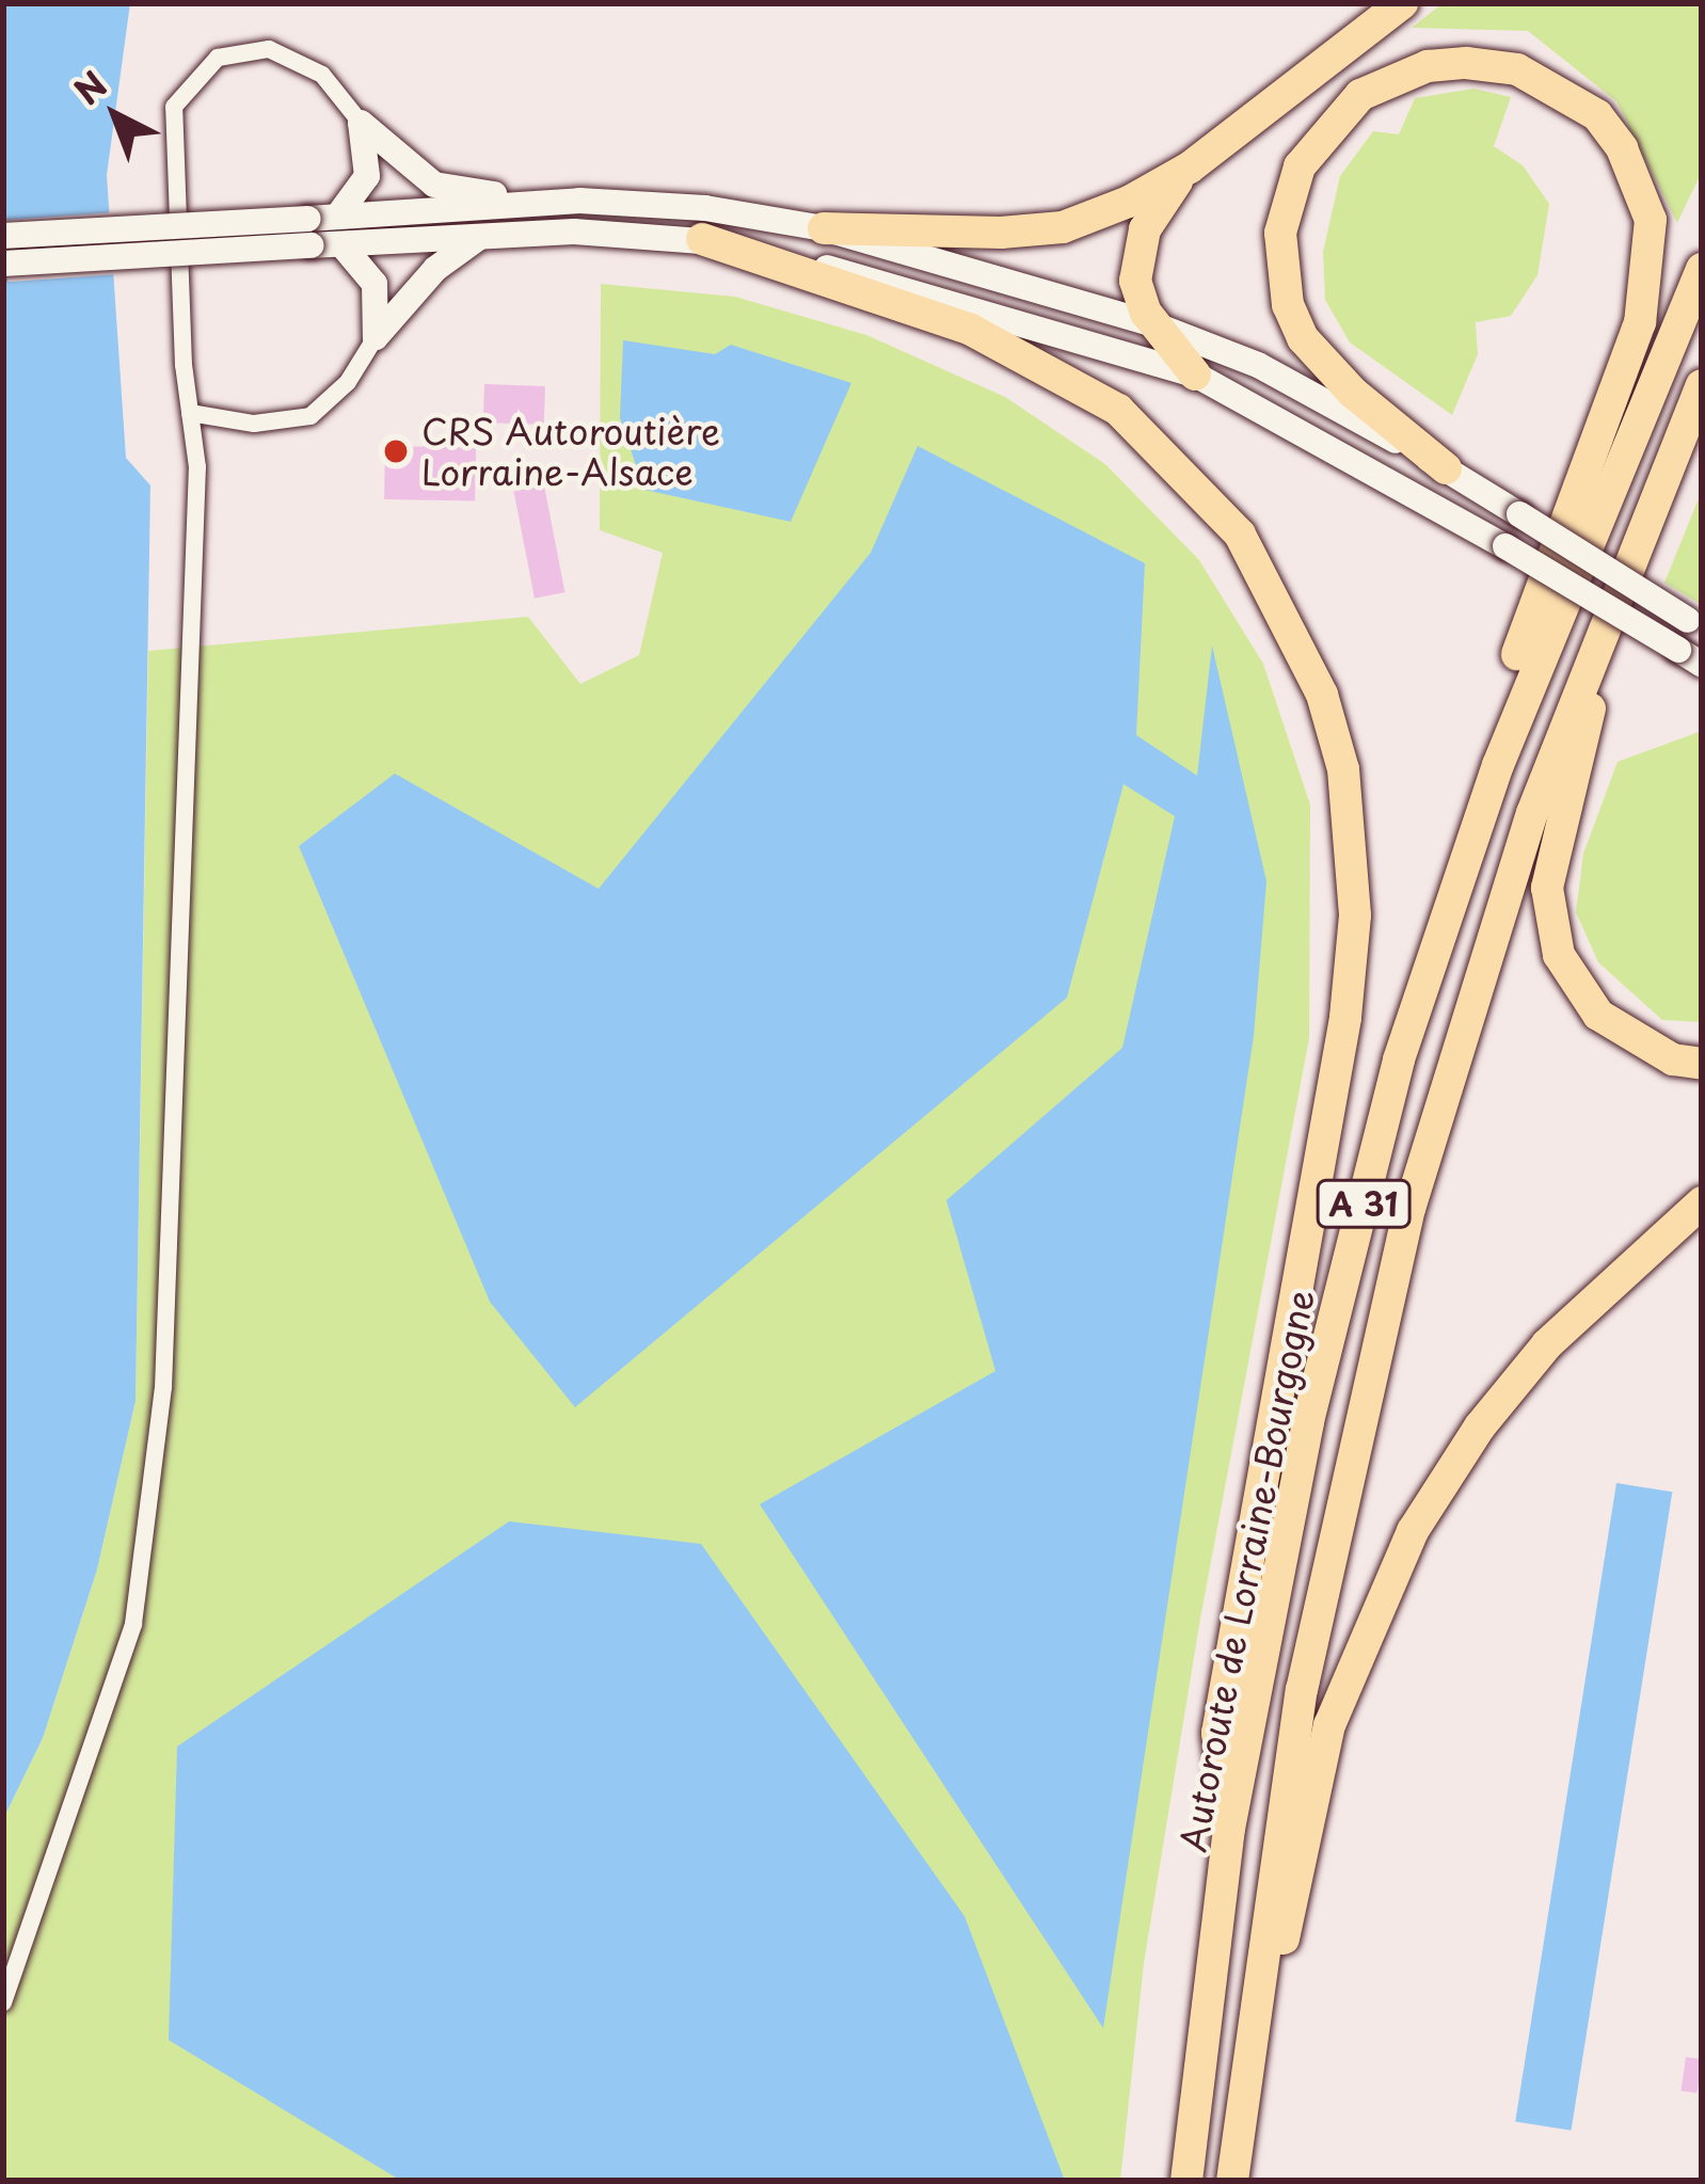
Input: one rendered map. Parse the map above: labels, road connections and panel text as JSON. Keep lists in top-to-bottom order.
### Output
{
  "streets": {
    "highway": ["A 31", "Autoroute de Lorraine-Bourgogne"]
  },
  "places": ["CRS Autoroutière Lorraine-Alsace"],
  "north": "top left"
}
